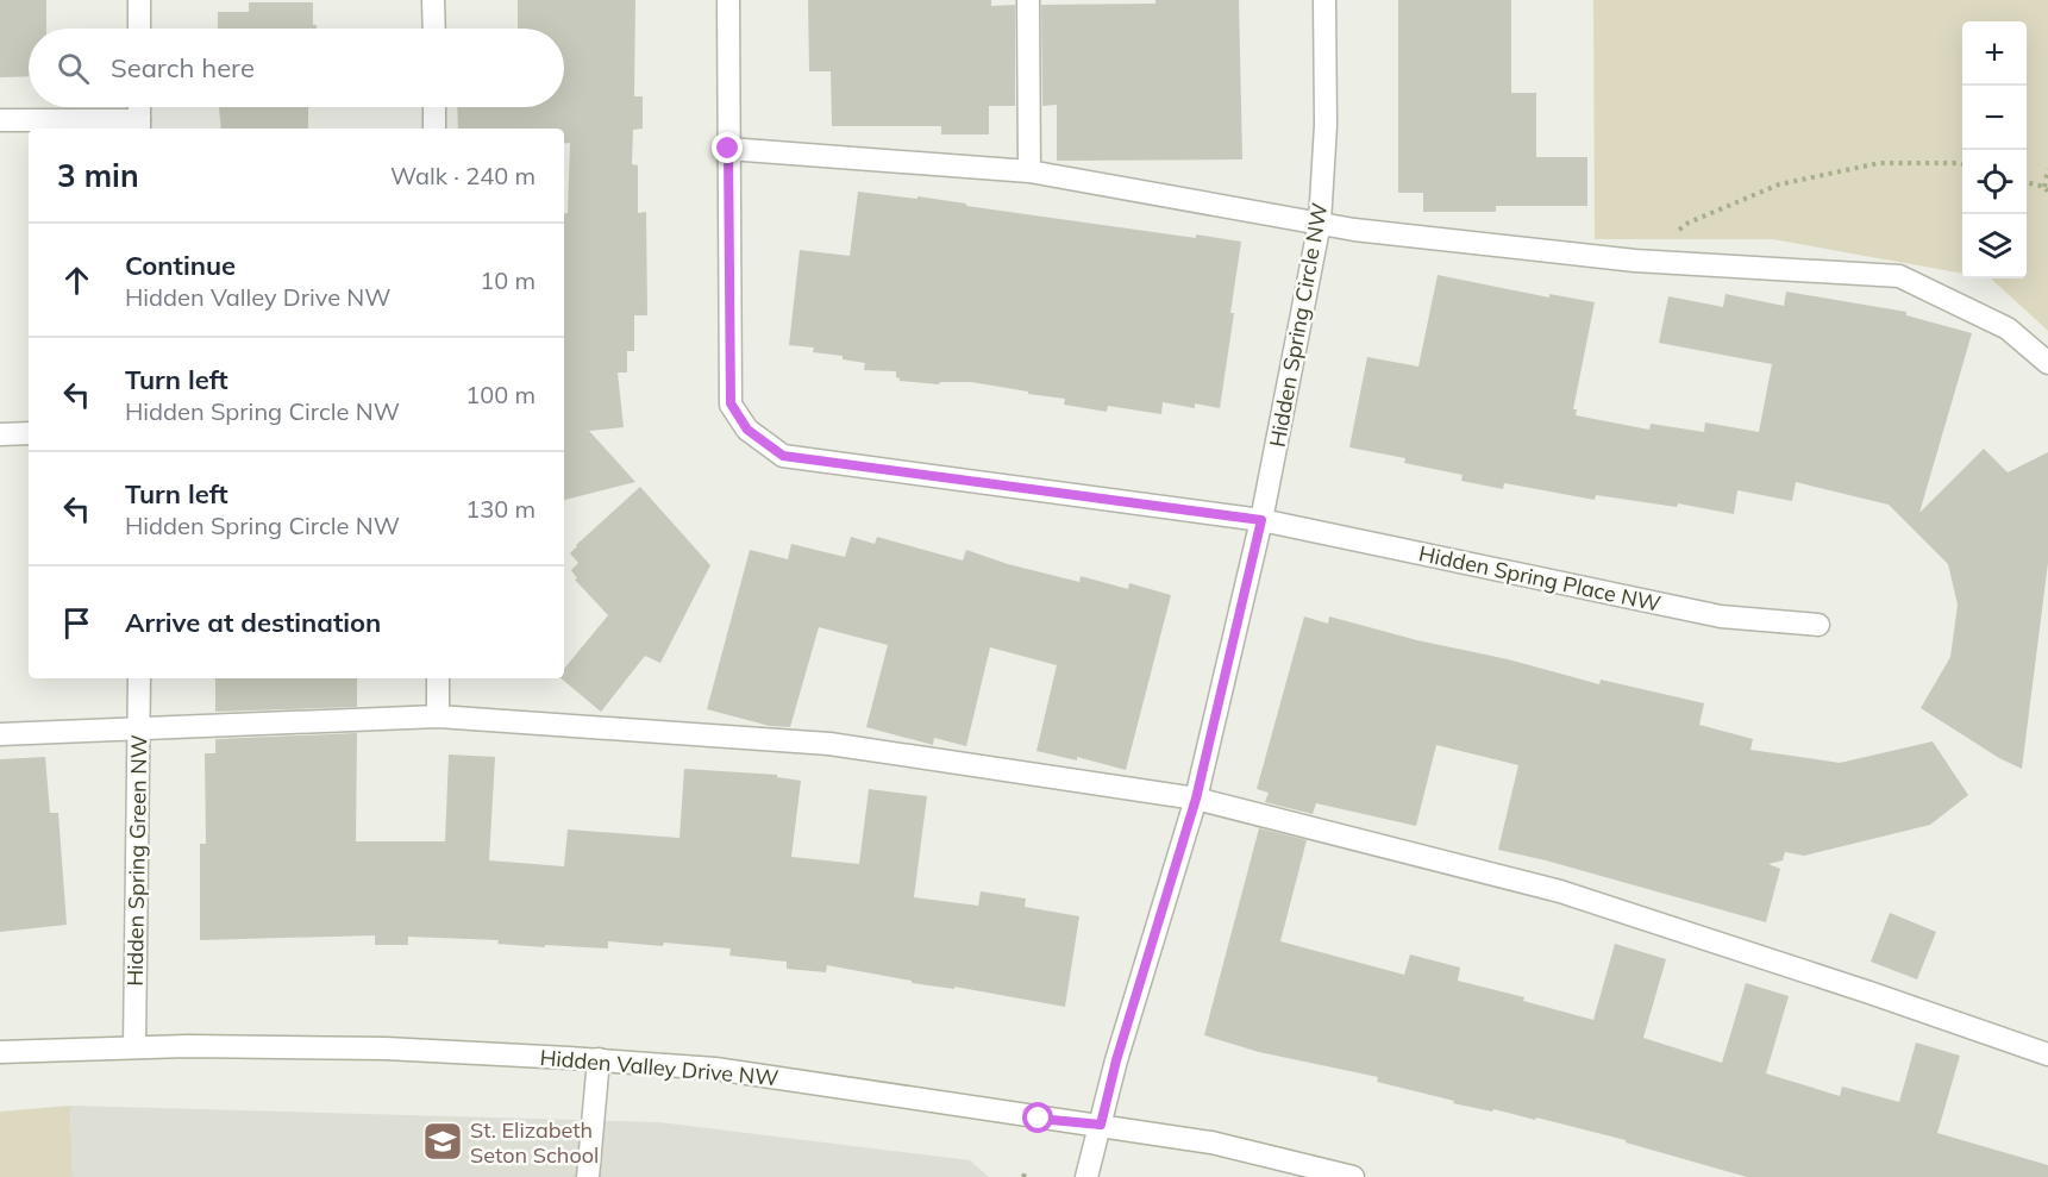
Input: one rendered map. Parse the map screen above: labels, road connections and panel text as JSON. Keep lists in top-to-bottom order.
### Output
{
  "streets": {
    "street": [
      "Hidden Spring Circle NW",
      "Hidden Spring Place NW",
      "Hidden Spring Green NW",
      "Hidden Valley Drive NW"
    ]
  },
  "crossings": [
    ["Hidden Spring Circle NW", "Hidden Spring Place NW"],
    ["Hidden Spring Circle NW", "Hidden Valley Drive NW"],
    ["Hidden Spring Green NW", "Hidden Valley Drive NW"]
  ],
  "places": {
    "school or university": ["St. Elizabeth Seton School"]
  },
  "page": {
    "map_buttons": ["+", "−"],
    "search": "Search here",
    "heading": ["3 min", "Walk · 240 m"],
    "list": [
      ["Continue", "Hidden Valley Drive NW", "10 m"],
      ["Turn left", "Hidden Spring Circle NW", "100 m"],
      ["Turn left", "Hidden Spring Circle NW", "130 m"],
      "Arrive at destination"
    ]
  }
}
